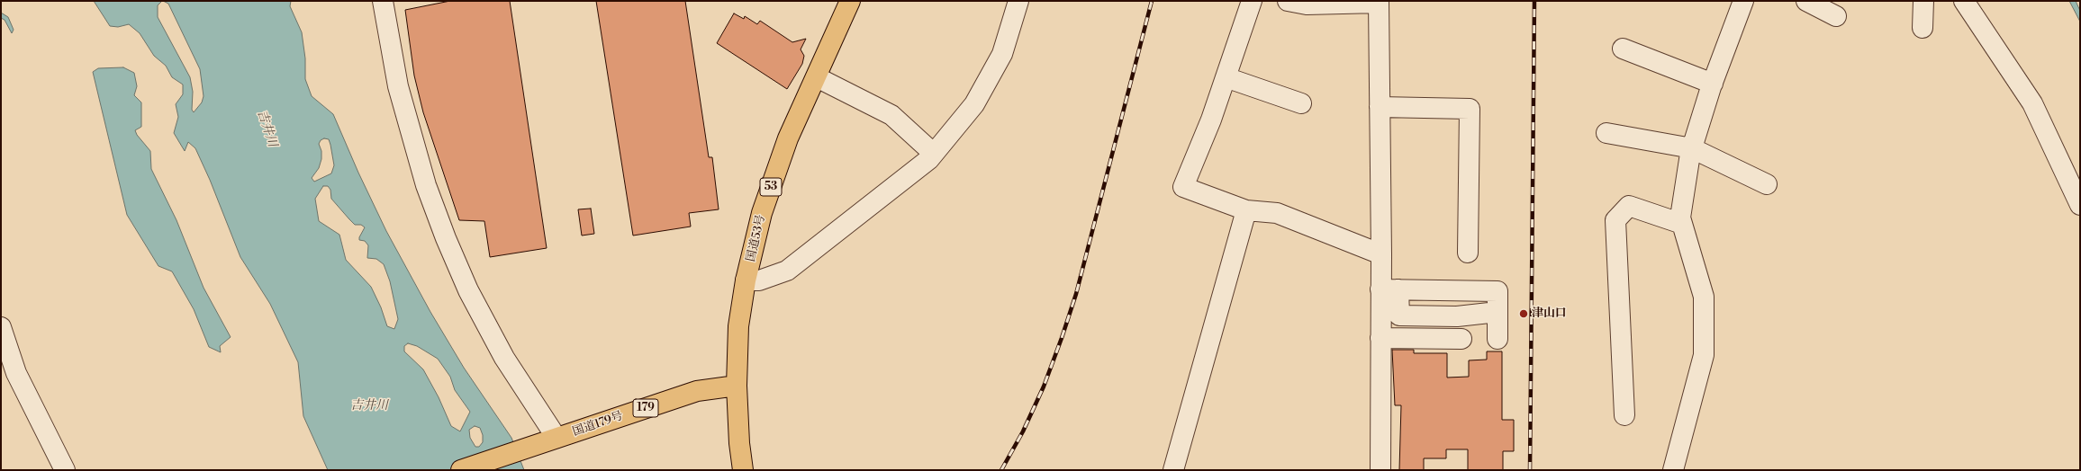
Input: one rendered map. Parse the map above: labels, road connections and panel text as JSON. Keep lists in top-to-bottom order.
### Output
{
  "streets": {
    "highway": [
      "53",
      "国道53号",
      "179",
      "国道179号"
    ]
  },
  "crossings": [
    ["国道53号", "国道179号"]
  ],
  "water": ["吉井川"],
  "places": ["津山口"]
}
